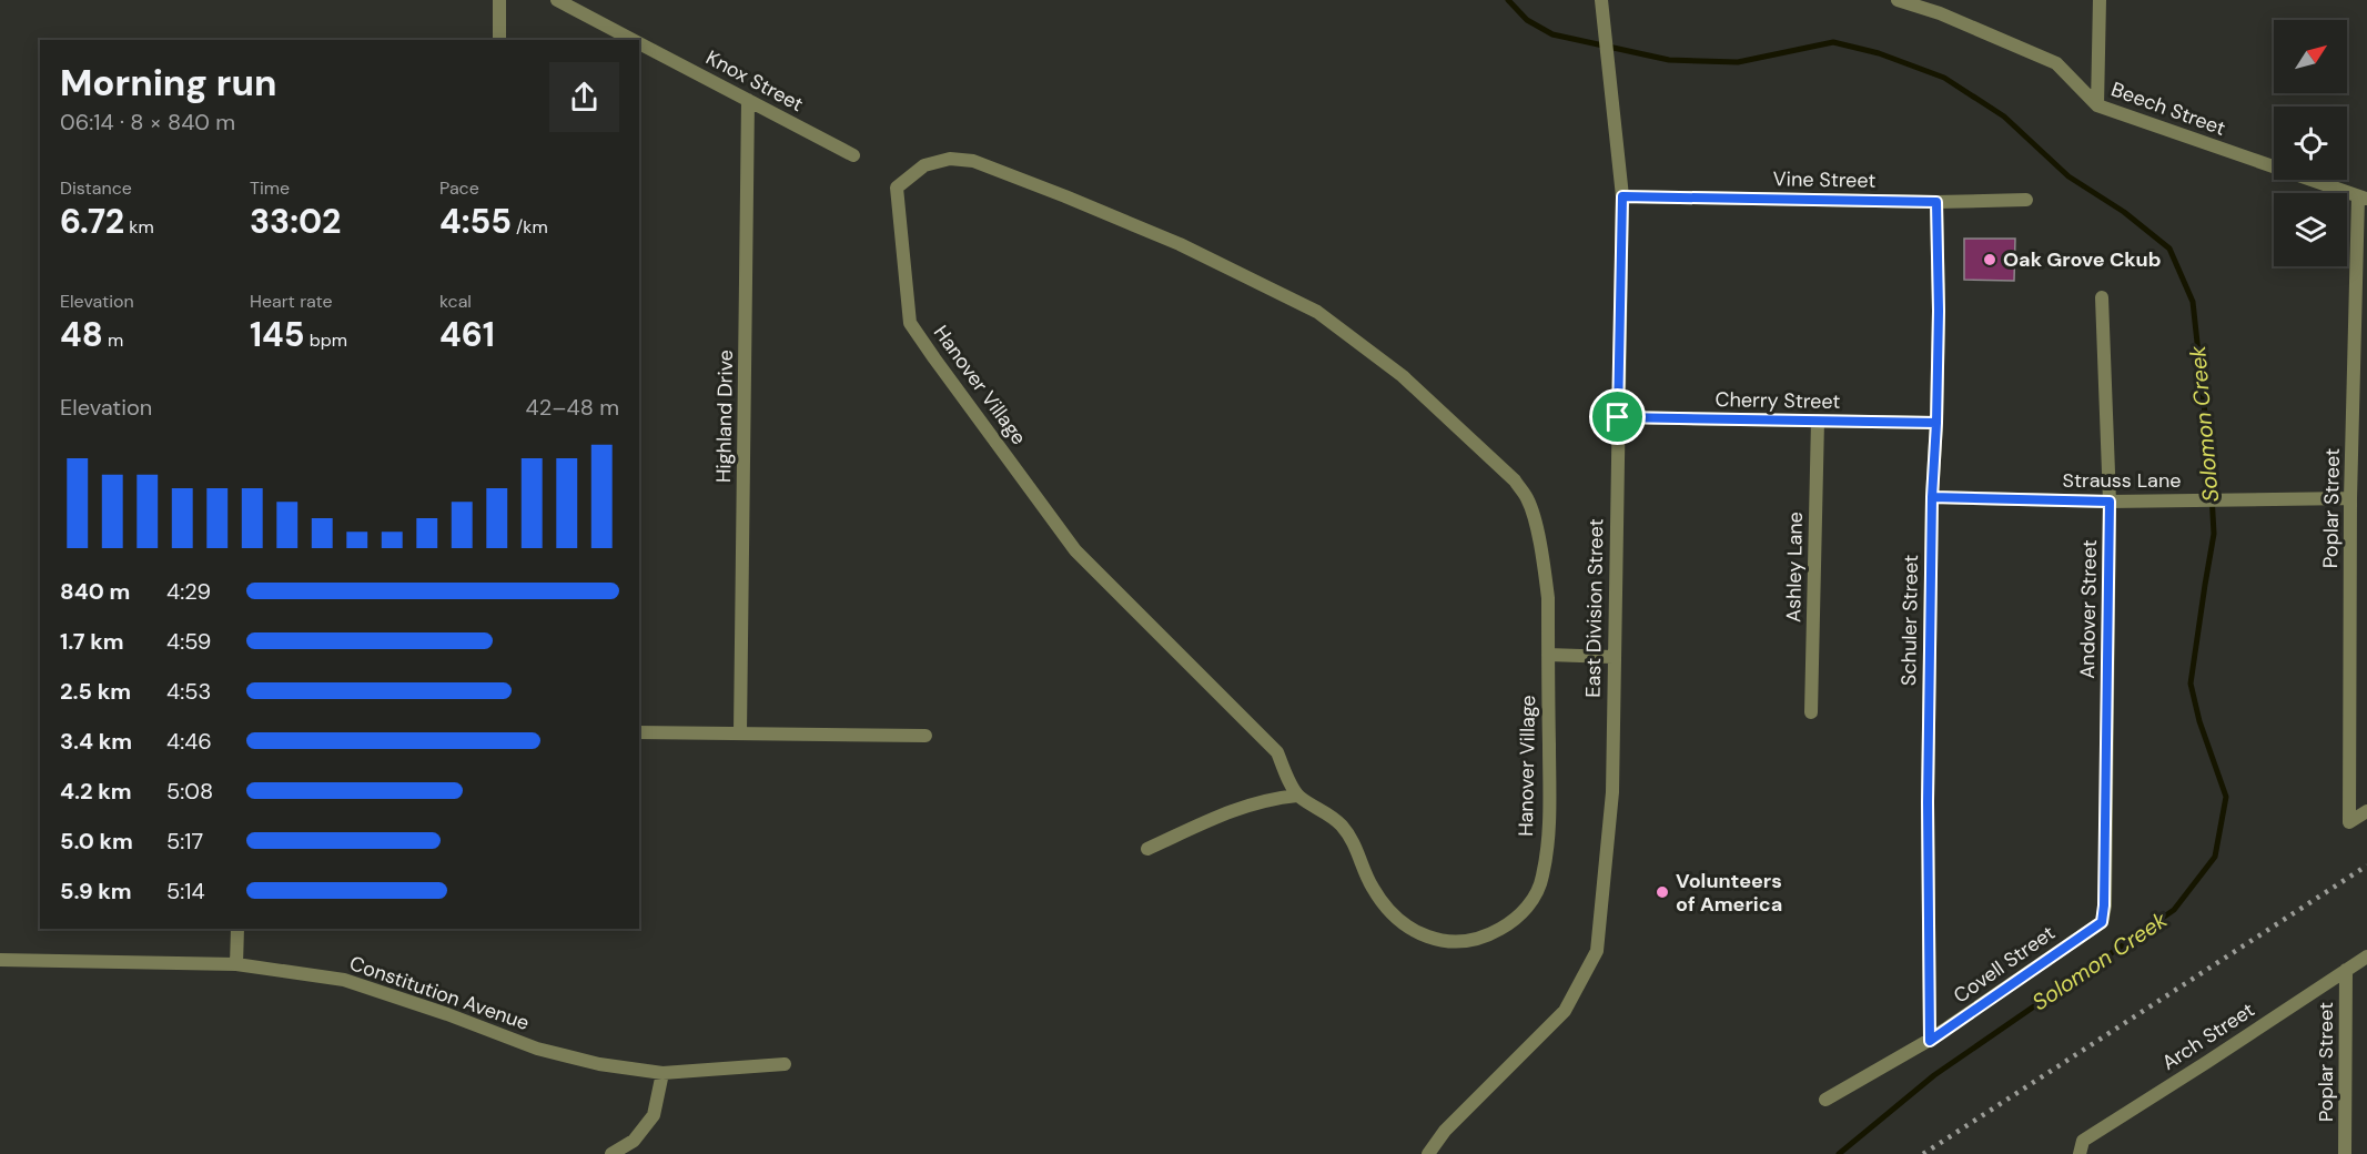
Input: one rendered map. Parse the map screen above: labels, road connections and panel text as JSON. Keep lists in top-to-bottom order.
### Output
{
  "streets": {
    "street": [
      "Knox Street",
      "Beech Street",
      "Vine Street",
      "Hanover Village",
      "Cherry Street",
      "Highland Drive",
      "Strauss Lane",
      "Poplar Street",
      "Ashley Lane",
      "East Division Street",
      "Andover Street",
      "Schuler Street",
      "Covell Street",
      "Constitution Avenue",
      "Arch Street"
    ]
  },
  "crossings": [
    ["Knox Street", "Highland Drive"],
    ["Beech Street", "Poplar Street"],
    ["Vine Street", "East Division Street"],
    ["Vine Street", "Schuler Street"],
    ["Cherry Street", "Ashley Lane"],
    ["Cherry Street", "East Division Street"],
    ["Cherry Street", "Schuler Street"],
    ["Strauss Lane", "Poplar Street"],
    ["Strauss Lane", "Andover Street"],
    ["Strauss Lane", "Schuler Street"],
    ["Poplar Street", "Arch Street"],
    ["Andover Street", "Covell Street"],
    ["Schuler Street", "Covell Street"]
  ],
  "water": ["Solomon Creek"],
  "places": ["Oak Grove Ckub", "Volunteers of America"],
  "north": "top right",
  "page": {
    "heading": ["Morning run", "06:14 · 8 × 840 m"],
    "stats": [
      ["Distance", "6.72 km"],
      ["Time", "33:02"],
      ["Pace", "4:55 /km"],
      ["Elevation", "48 m"],
      ["Heart rate", "145 bpm"],
      ["kcal", "461"]
    ],
    "chart": ["Elevation", "42–48 m"],
    "list": [
      {
        "name": "840 m",
        "note": "4:29"
      },
      {
        "name": "1.7 km",
        "note": "4:59"
      },
      {
        "name": "2.5 km",
        "note": "4:53"
      },
      {
        "name": "3.4 km",
        "note": "4:46"
      },
      {
        "name": "4.2 km",
        "note": "5:08"
      },
      {
        "name": "5.0 km",
        "note": "5:17"
      },
      {
        "name": "5.9 km",
        "note": "5:14"
      }
    ]
  }
}
